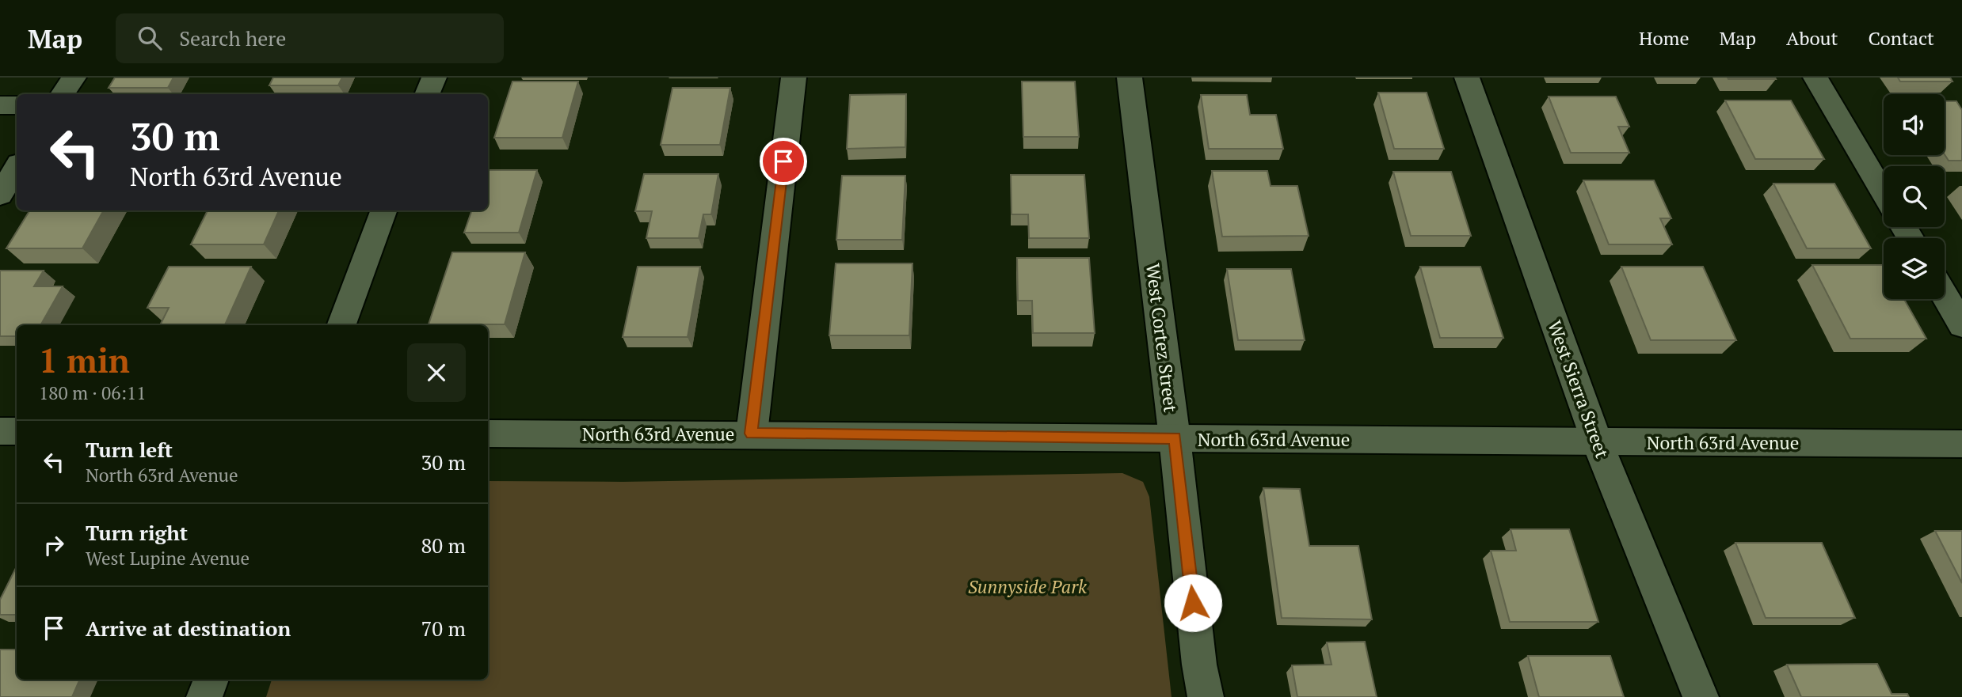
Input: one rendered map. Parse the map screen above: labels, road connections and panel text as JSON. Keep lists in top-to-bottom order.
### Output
{
  "streets": {
    "street": ["West Cortez Street", "West Sierra Street", "North 63rd Avenue"]
  },
  "crossings": [
    ["West Cortez Street", "North 63rd Avenue"],
    ["West Sierra Street", "North 63rd Avenue"]
  ],
  "parks": ["Sunnyside Park"],
  "page": {
    "header": "Map",
    "search": "Search here",
    "nav": [
      "Home",
      "Map",
      "About",
      "Contact"
    ],
    "turn": ["30 m", "North 63rd Avenue"],
    "heading": ["1 min", "180 m · 06:11"],
    "list": [
      {
        "name": "Turn left",
        "note": "North 63rd Avenue",
        "value": "30 m"
      },
      {
        "name": "Turn right",
        "note": "West Lupine Avenue",
        "value": "80 m"
      },
      {
        "name": "Arrive at destination",
        "value": "70 m"
      }
    ]
  }
}
